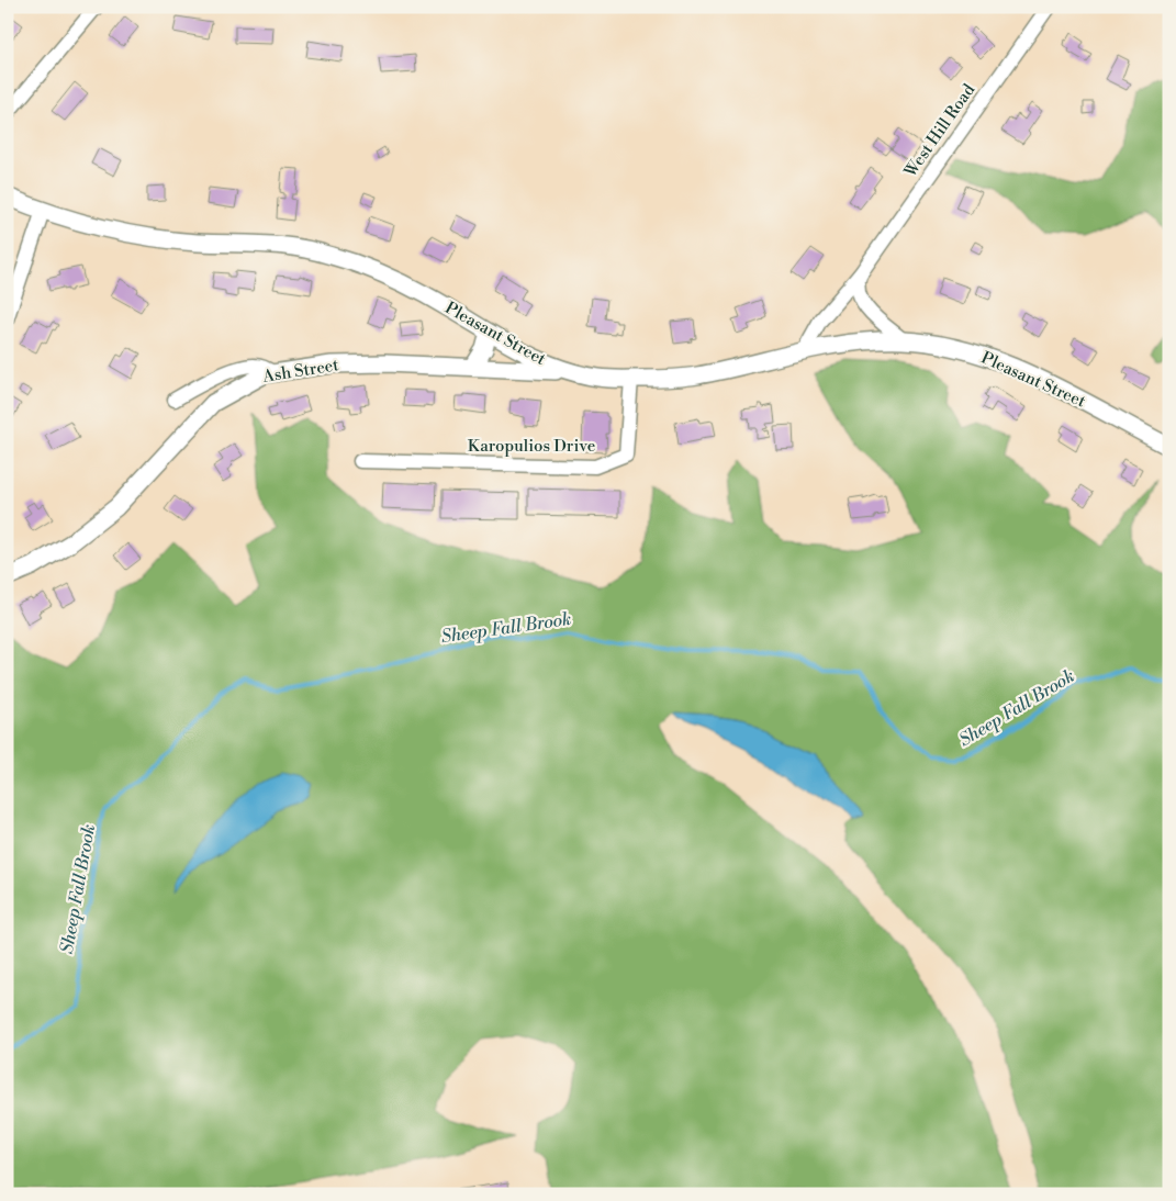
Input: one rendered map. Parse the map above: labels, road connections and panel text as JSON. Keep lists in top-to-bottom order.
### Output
{
  "streets": {
    "street": [
      "West Hill Road",
      "Pleasant Street",
      "Ash Street",
      "Karopulios Drive"
    ]
  },
  "crossings": [
    ["West Hill Road", "Pleasant Street"],
    ["Pleasant Street", "Ash Street"],
    ["Pleasant Street", "Karopulios Drive"]
  ],
  "water": ["Sheep Fall Brook"]
}
